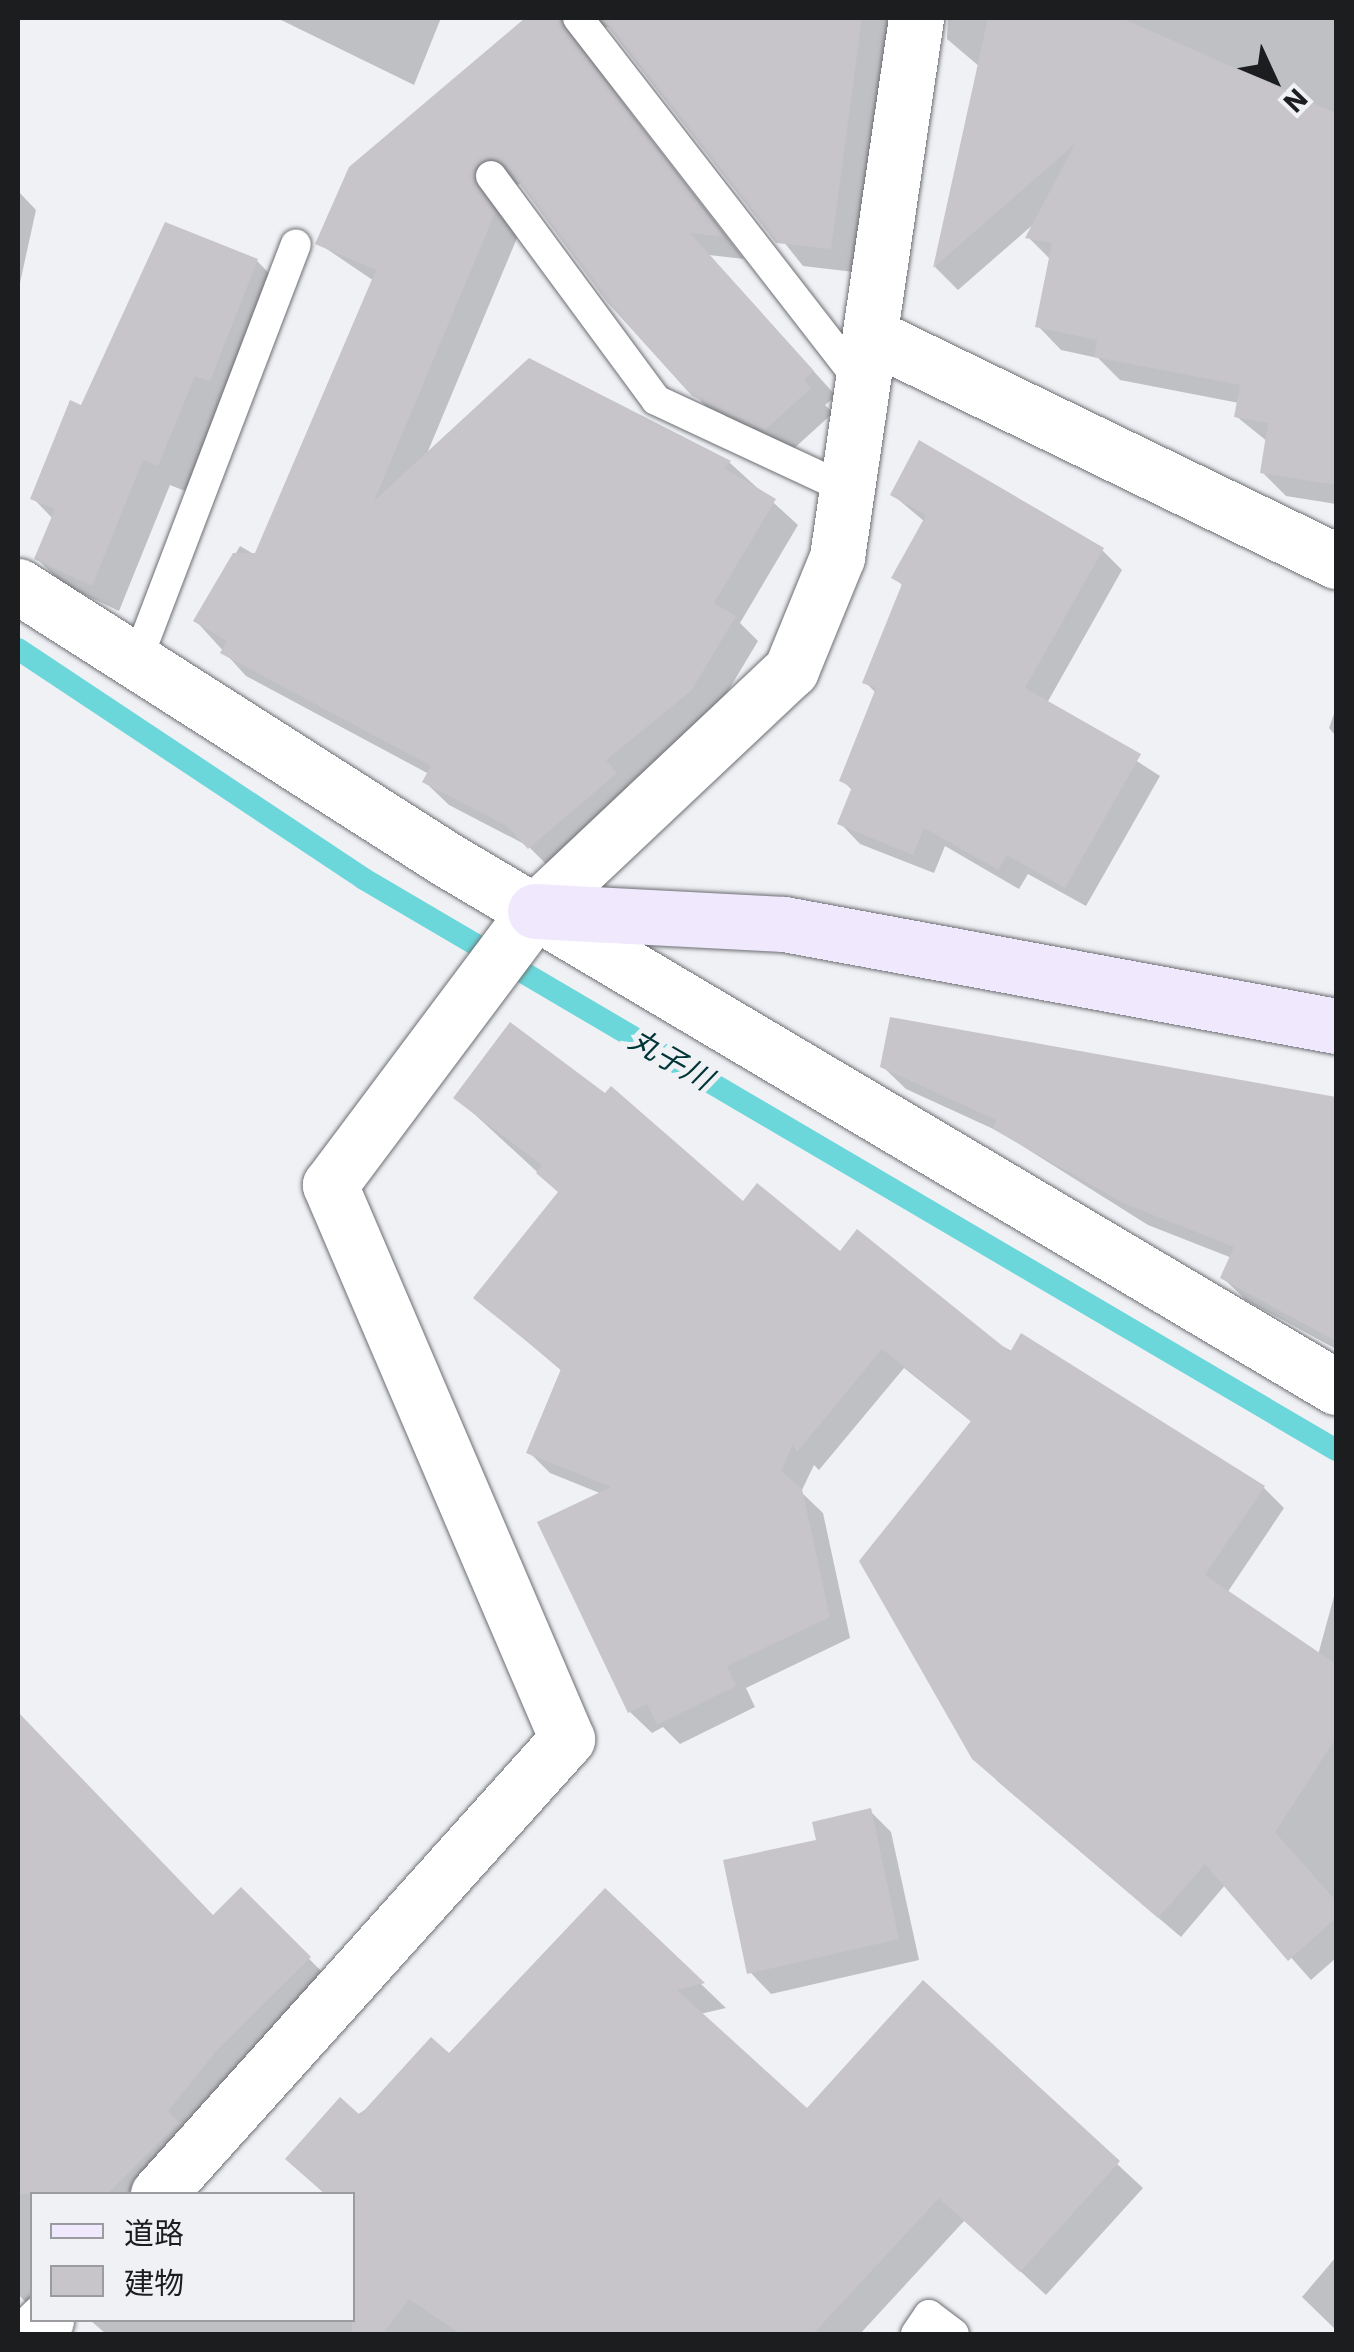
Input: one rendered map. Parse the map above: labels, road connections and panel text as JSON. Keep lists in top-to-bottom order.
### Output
{
  "water": ["丸子川"],
  "legend": ["道路", "建物"],
  "north": "bottom right"
}
